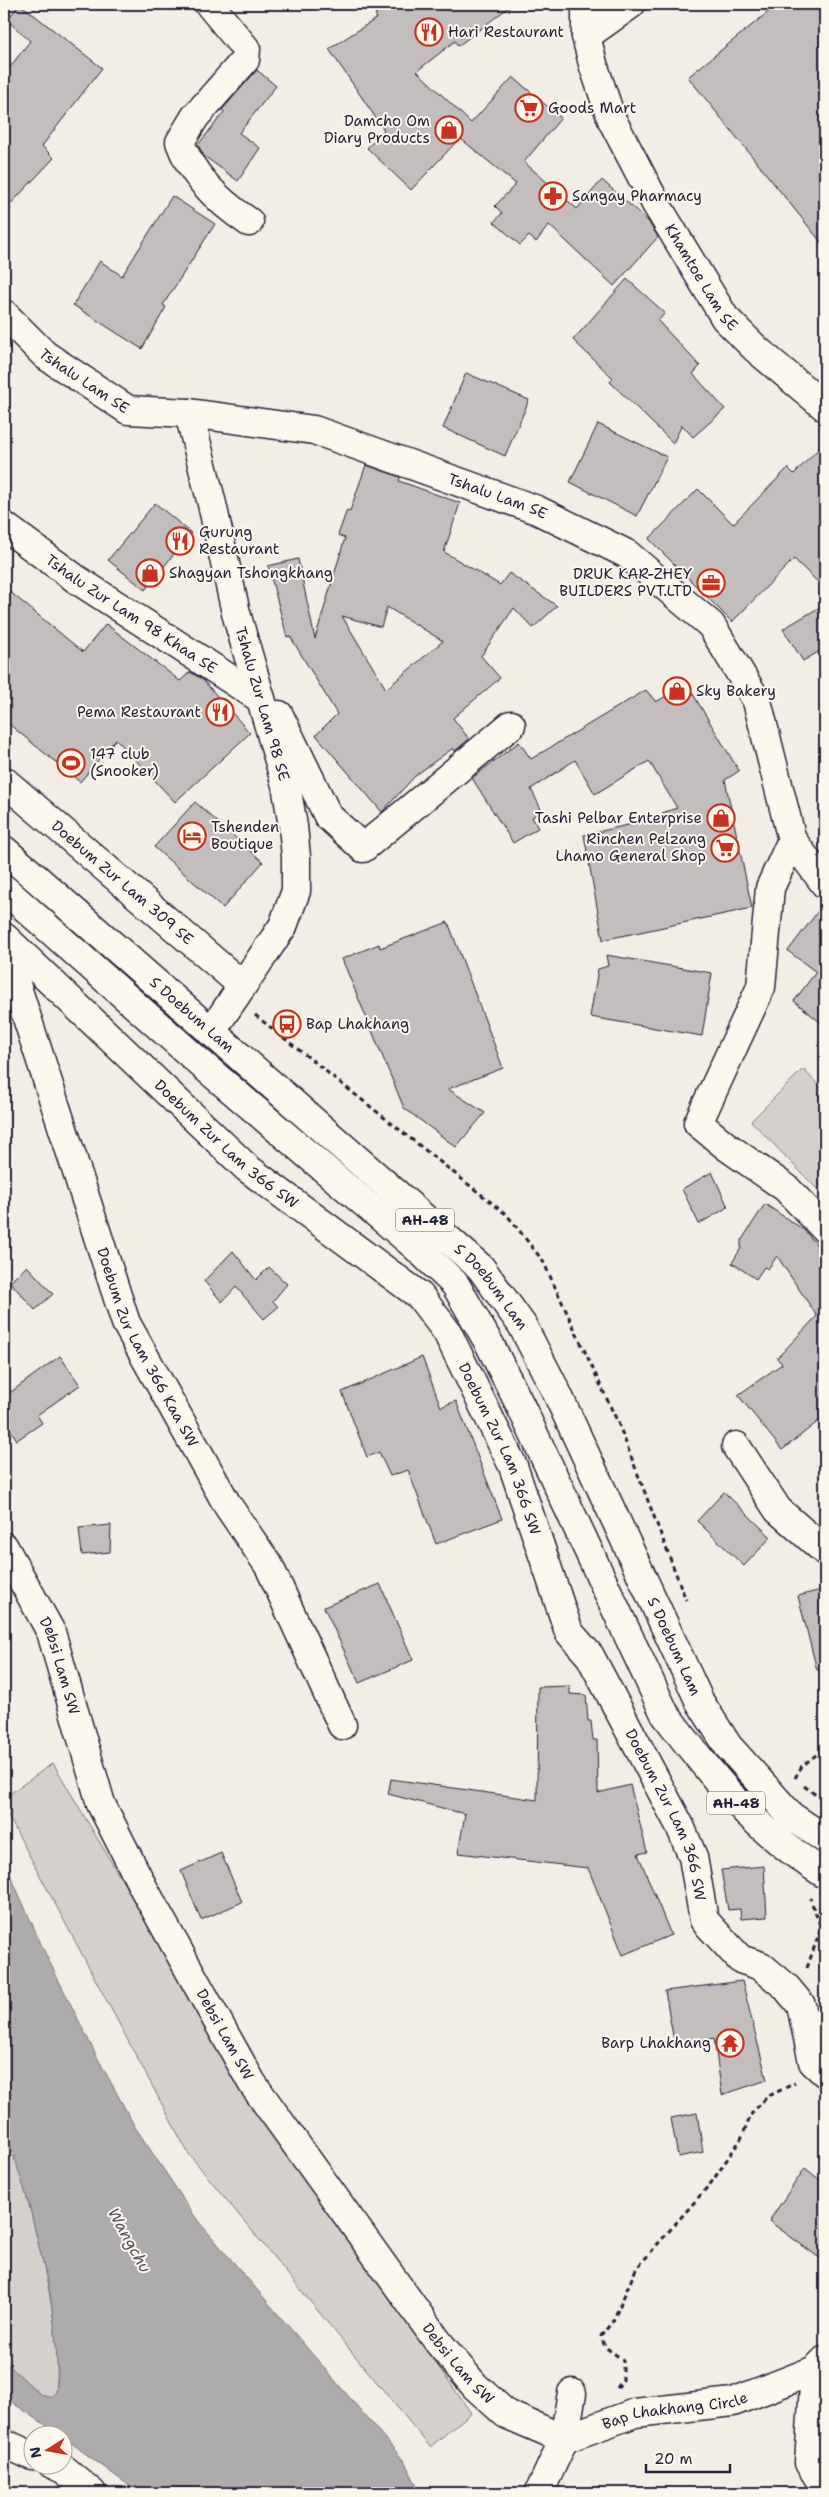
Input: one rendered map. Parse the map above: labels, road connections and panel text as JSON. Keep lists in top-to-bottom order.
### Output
{
  "streets": {
    "main road": [
      "Khamtoe Lam SE",
      "Tshalu Lam SE",
      "Tshalu Zur Lam 98 Khaa SE",
      "Tshalu Zur Lam 98 SE",
      "Doebum Zur Lam 309 SE",
      "S Doebum Lam",
      "Doebum Zur Lam 366 SW",
      "AH-48",
      "Doebum Zur Lam 366 Kaa SW",
      "Debsi Lam SW",
      "Bap Lhakhang Circle"
    ]
  },
  "crossings": [
    ["Tshalu Lam SE", "Tshalu Zur Lam 98 SE"],
    ["Tshalu Zur Lam 98 Khaa SE", "Tshalu Zur Lam 98 SE"],
    ["Tshalu Zur Lam 98 SE", "Doebum Zur Lam 309 SE"],
    ["Tshalu Zur Lam 98 SE", "S Doebum Lam"],
    ["Debsi Lam SW", "Bap Lhakhang Circle"]
  ],
  "water": ["Wangchu"],
  "places": {
    "restaurant": ["Hari Restaurant", "Gurung Restaurant", "Pema Restaurant"],
    "supermarket": ["Goods Mart", "Rinchen Pelzang Lhamo General Shop"],
    "shop": [
      "Damcho Om Diary Products",
      "Shagyan Tshongkhang",
      "Sky Bakery",
      "Tashi Pelbar Enterprise"
    ],
    "pharmacy": ["Sangay Pharmacy"],
    "office": ["DRUK KAR-ZHEY BUILDERS PVT.LTD"],
    "sports": ["147 club (Snooker)"],
    "hotel": ["Tshenden Boutique"],
    "bus stop": ["Bap Lhakhang"],
    "temple": ["Barp Lhakhang"]
  },
  "scale_bar": "20 m",
  "north": "left"
}
